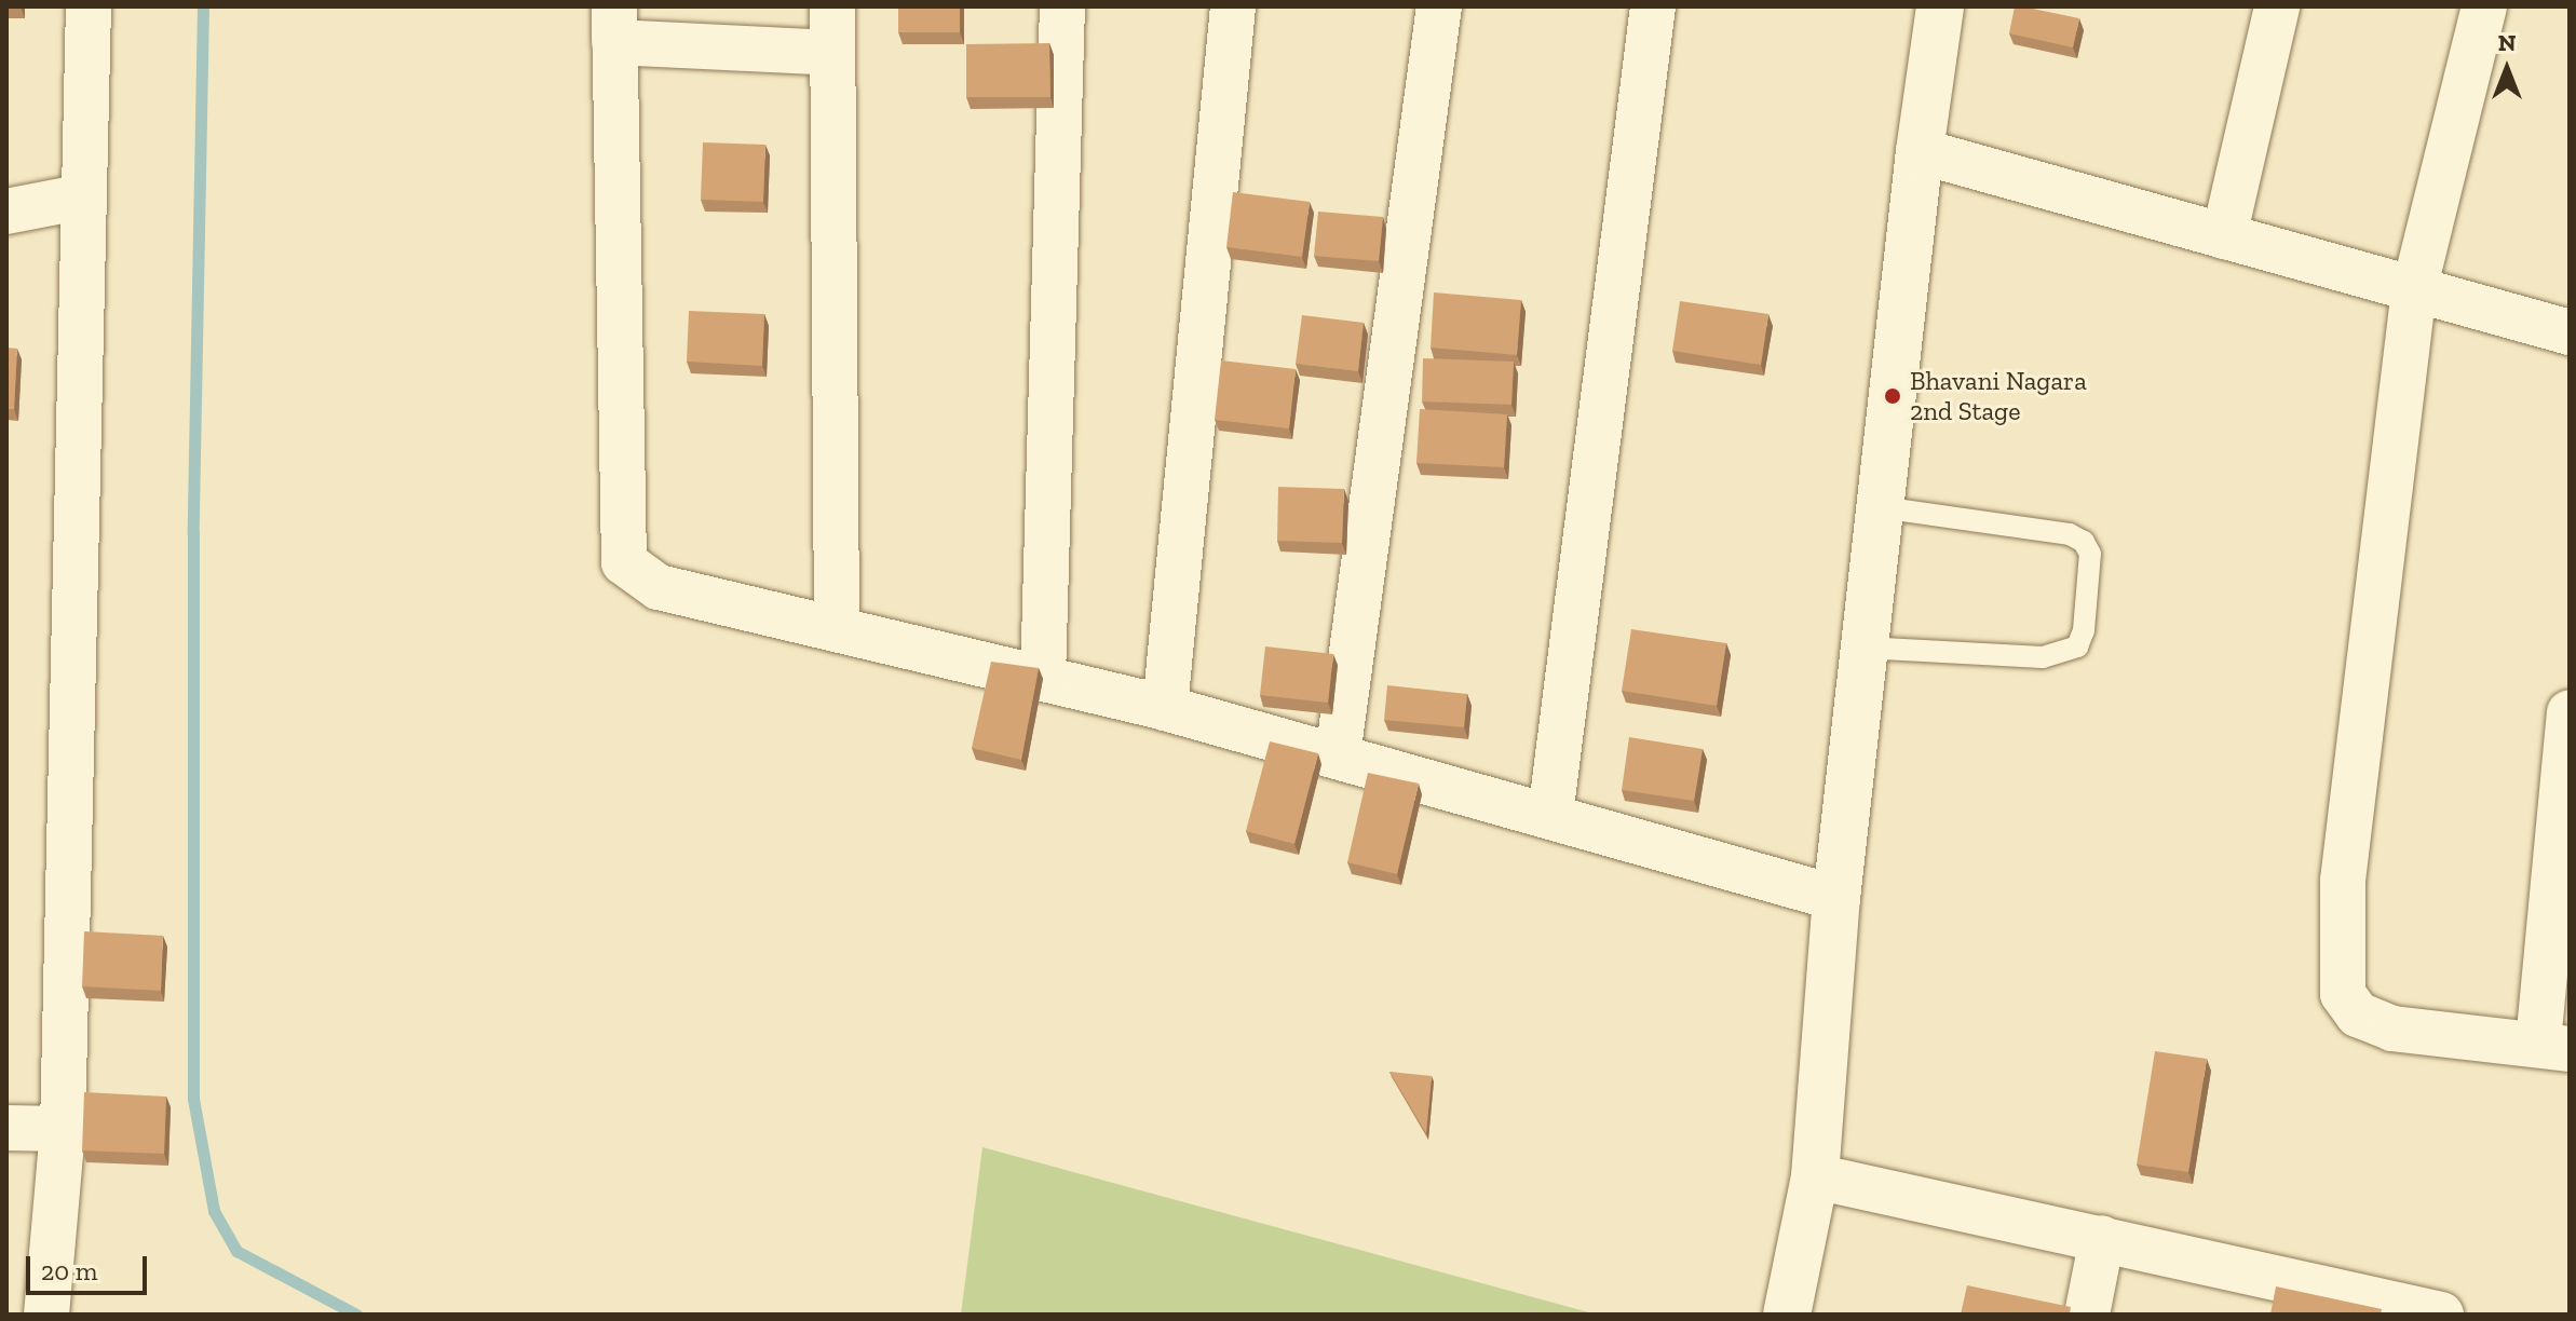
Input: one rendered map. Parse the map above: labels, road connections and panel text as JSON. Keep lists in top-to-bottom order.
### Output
{
  "places": ["Bhavani Nagara 2nd Stage"],
  "scale_bar": "20 m",
  "north": "top"
}
